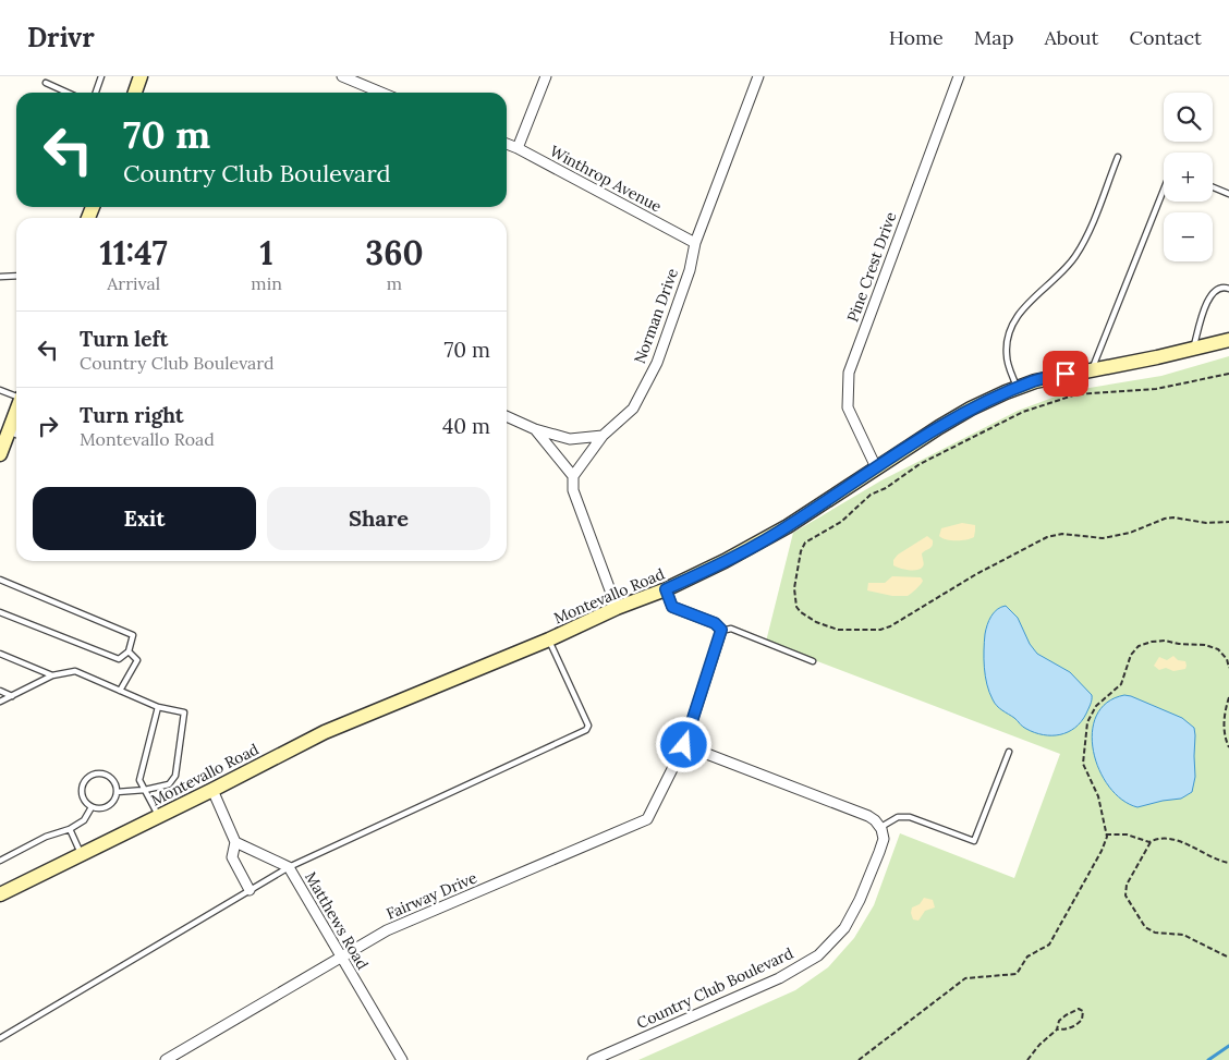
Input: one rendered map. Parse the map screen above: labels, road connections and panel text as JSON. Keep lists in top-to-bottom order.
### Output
{
  "streets": {
    "main road": ["Montevallo Road"],
    "street": [
      "Winthrop Avenue",
      "Pine Crest Drive",
      "Norman Drive",
      "Fairway Drive",
      "Matthews Road",
      "Country Club Boulevard"
    ]
  },
  "crossings": [
    ["Winthrop Avenue", "Norman Drive"],
    ["Pine Crest Drive", "Montevallo Road"],
    ["Fairway Drive", "Matthews Road"]
  ],
  "page": {
    "header": "Drivr",
    "nav": [
      "Home",
      "Map",
      "About",
      "Contact"
    ],
    "map_buttons": ["+", "−"],
    "turn": ["70 m", "Country Club Boulevard"],
    "eta": [
      "11:47",
      "Arrival",
      "1",
      "min",
      "360",
      "m"
    ],
    "list": [
      {
        "name": "Turn left",
        "note": "Country Club Boulevard",
        "value": "70 m"
      },
      {
        "name": "Turn right",
        "note": "Montevallo Road",
        "value": "40 m"
      }
    ],
    "buttons": ["Exit", "Share"]
  }
}
